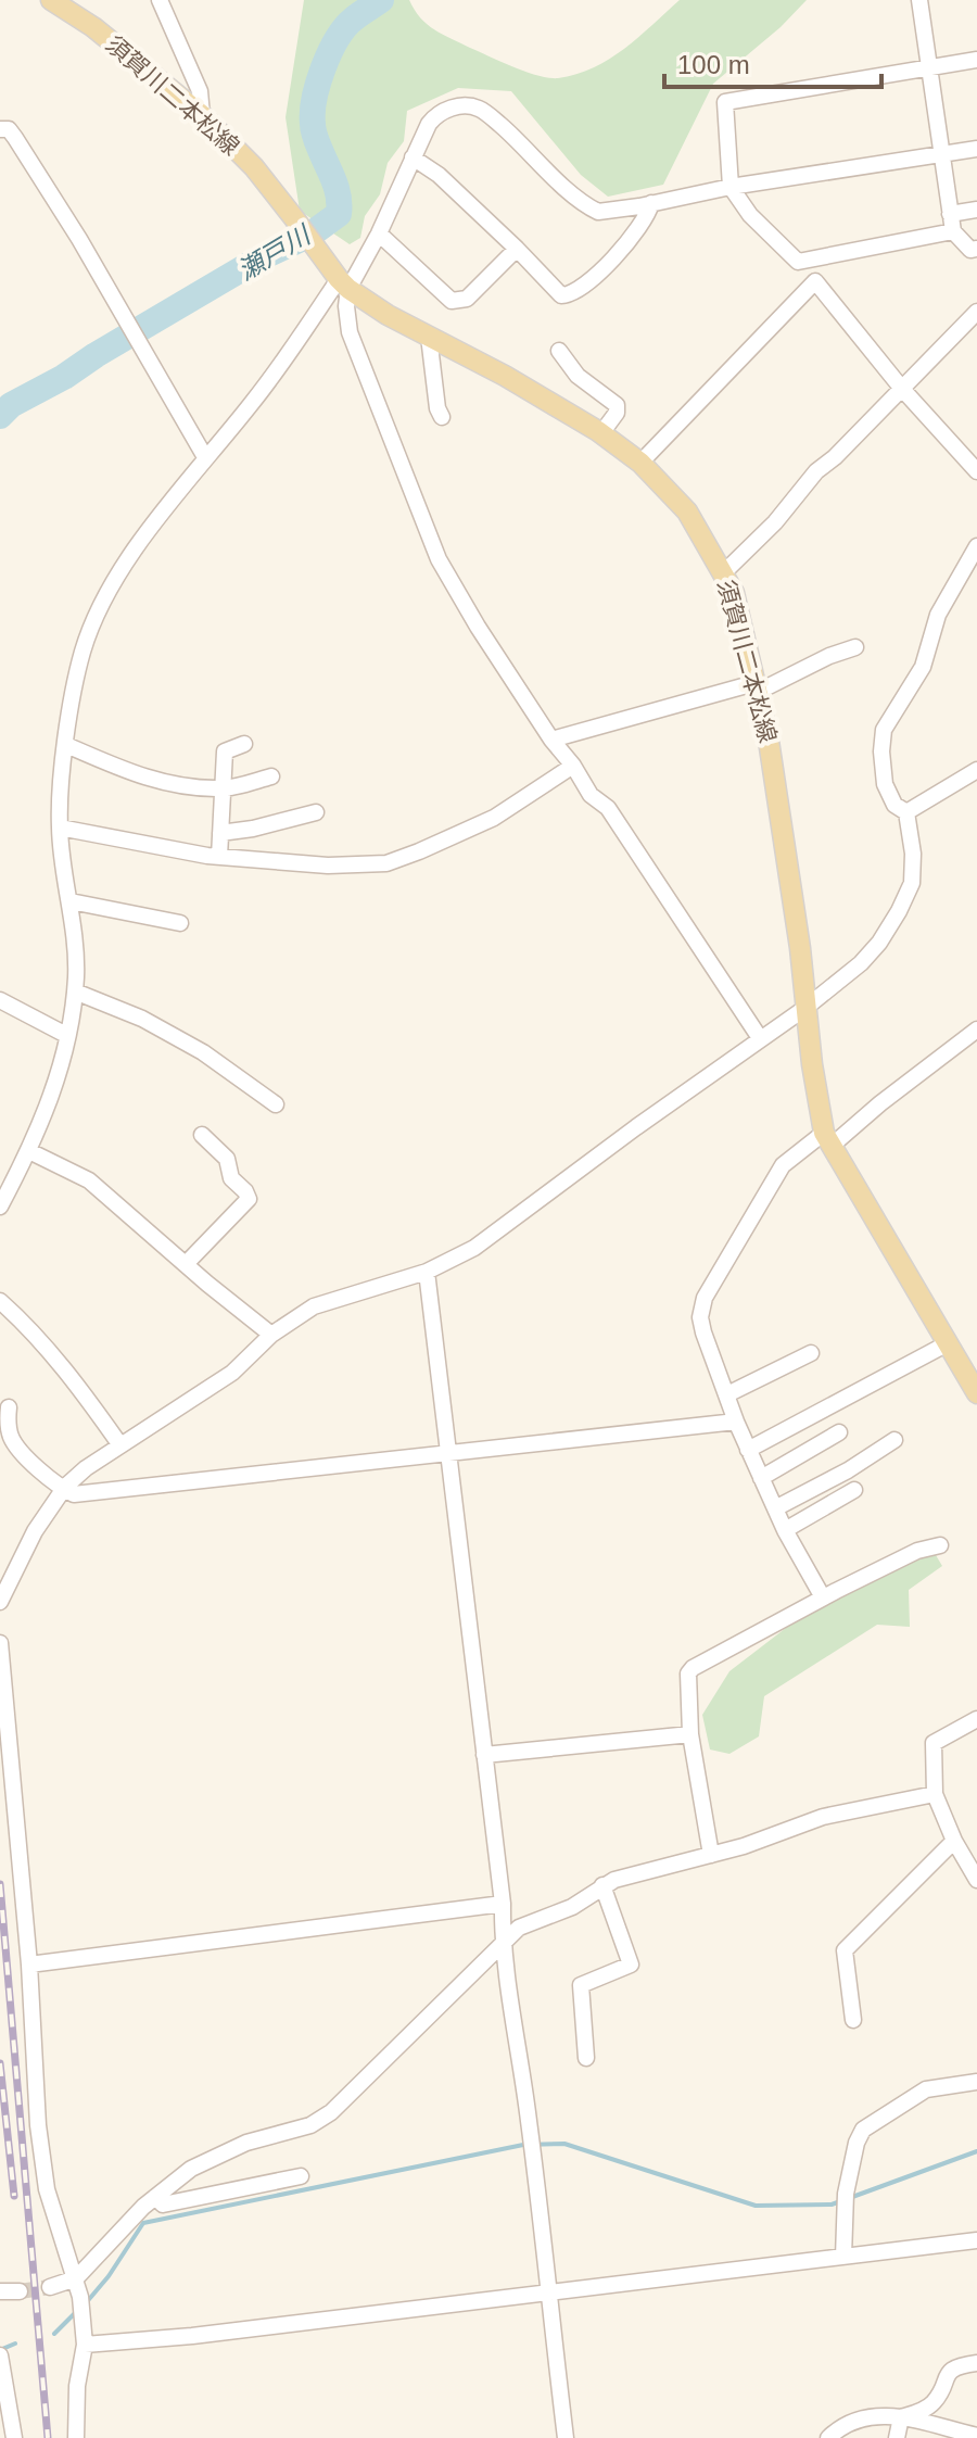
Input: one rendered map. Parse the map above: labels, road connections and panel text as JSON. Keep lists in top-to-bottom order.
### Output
{
  "streets": {
    "main road": ["須賀川二本松線"]
  },
  "water": ["瀬戸川"],
  "scale_bar": "100 m"
}
